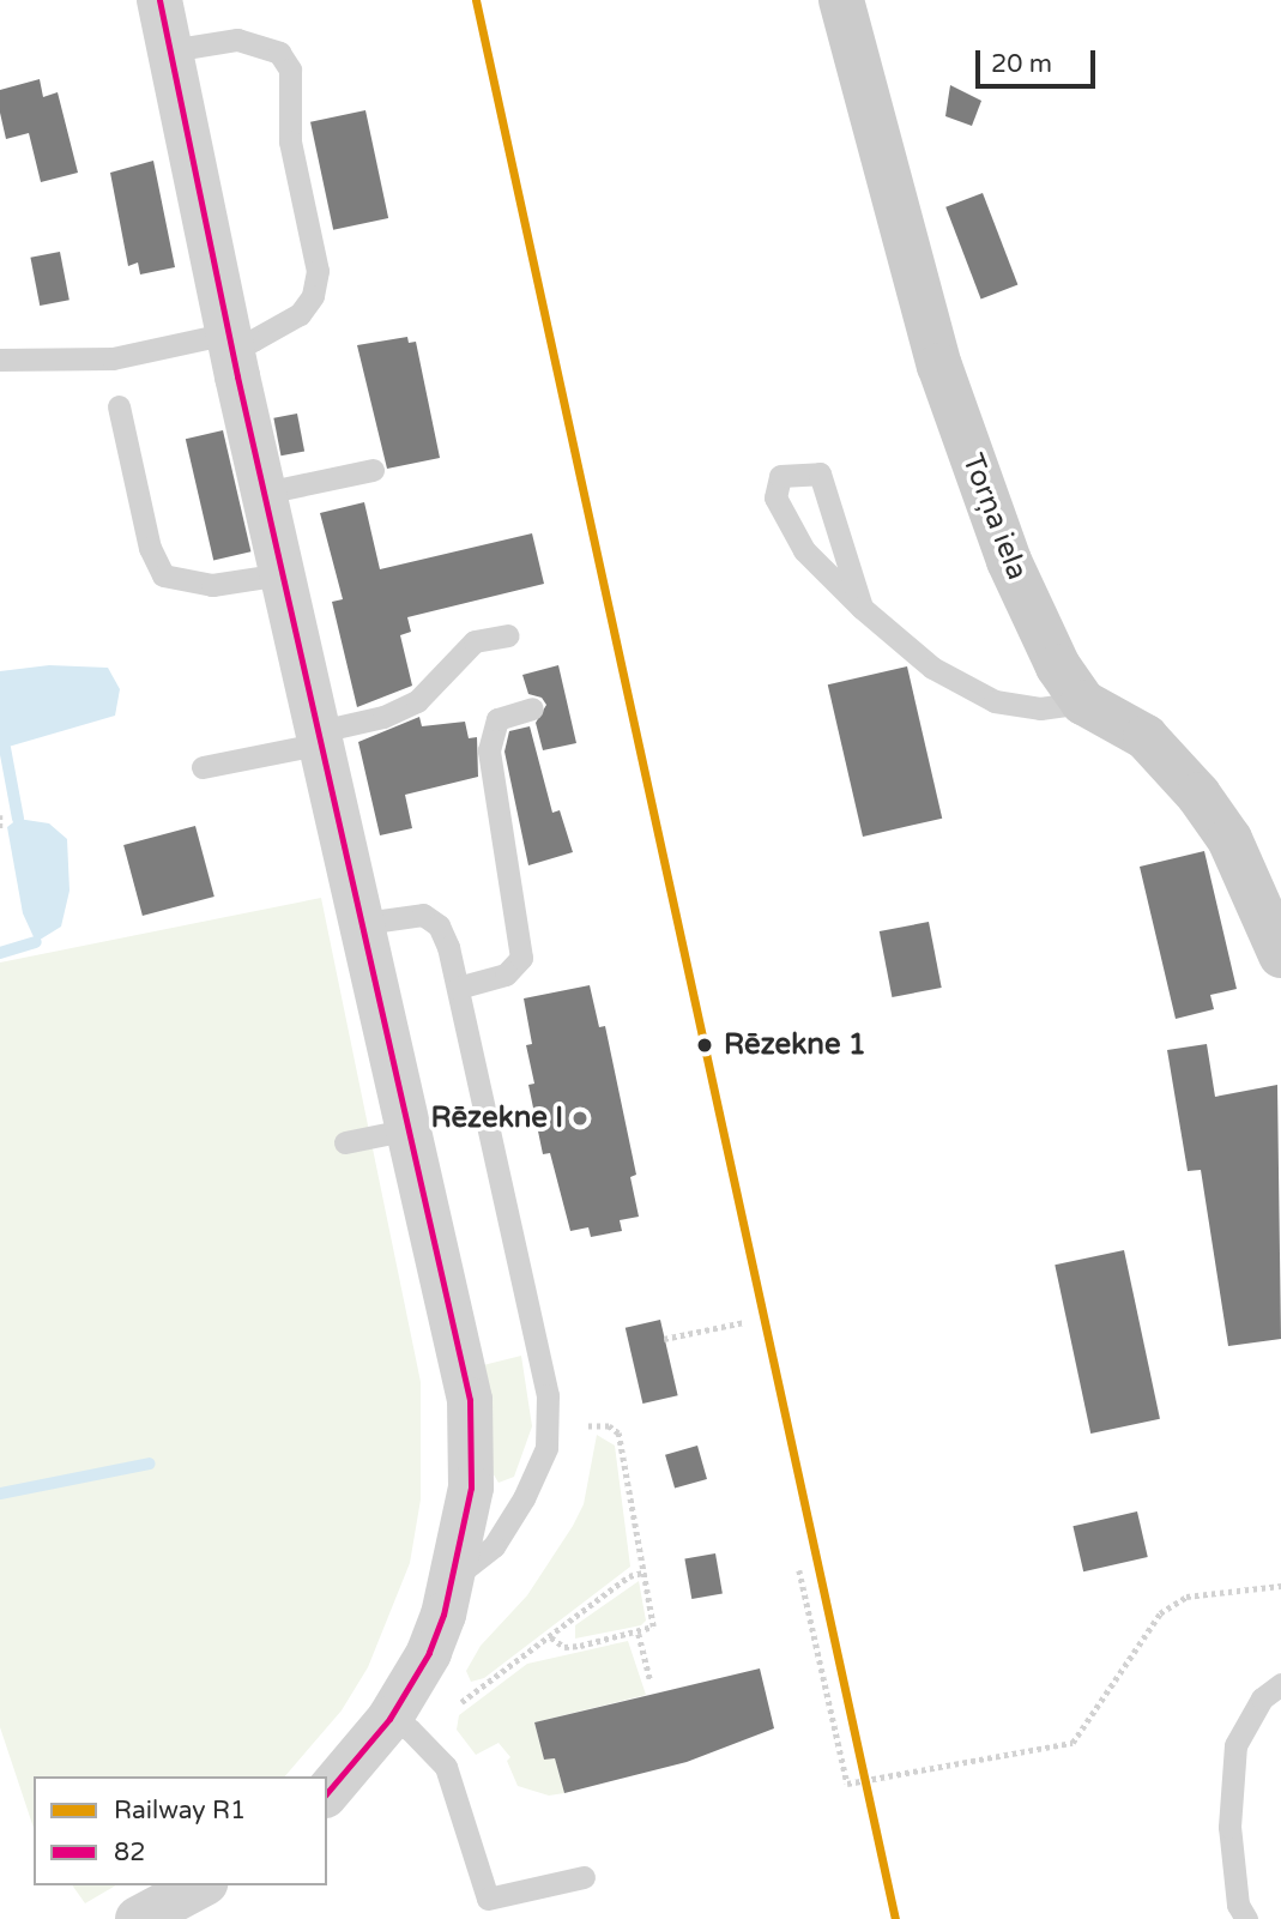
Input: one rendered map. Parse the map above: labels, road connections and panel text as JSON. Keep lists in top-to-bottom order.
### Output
{
  "streets": {
    "street": ["Torņa iela"]
  },
  "places": ["Rēzekne 1", "Rēzekne I"],
  "lines": ["rail line R1", "transit line 82"],
  "legend": ["Railway R1", "82"],
  "scale_bar": "20 m"
}
